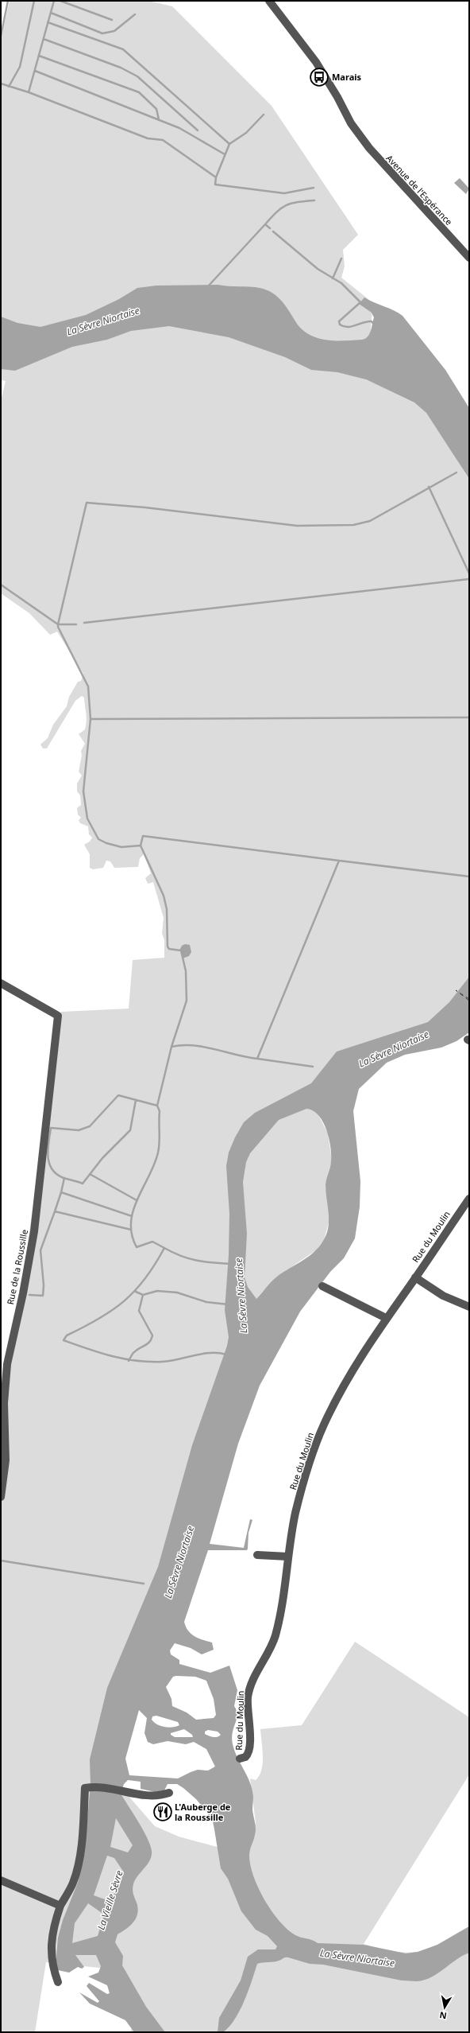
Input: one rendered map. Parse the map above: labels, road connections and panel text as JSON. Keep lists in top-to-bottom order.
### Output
{
  "streets": {
    "street": ["Avenue de l'Espérance", "Rue du Moulin", "Rue de la Roussille"]
  },
  "water": ["La Sèvre Niortaise", "La Vieille Sèvre"],
  "places": {
    "bus stop": ["Marais"],
    "restaurant": ["L'Auberge de la Roussille"]
  },
  "north": "bottom"
}
